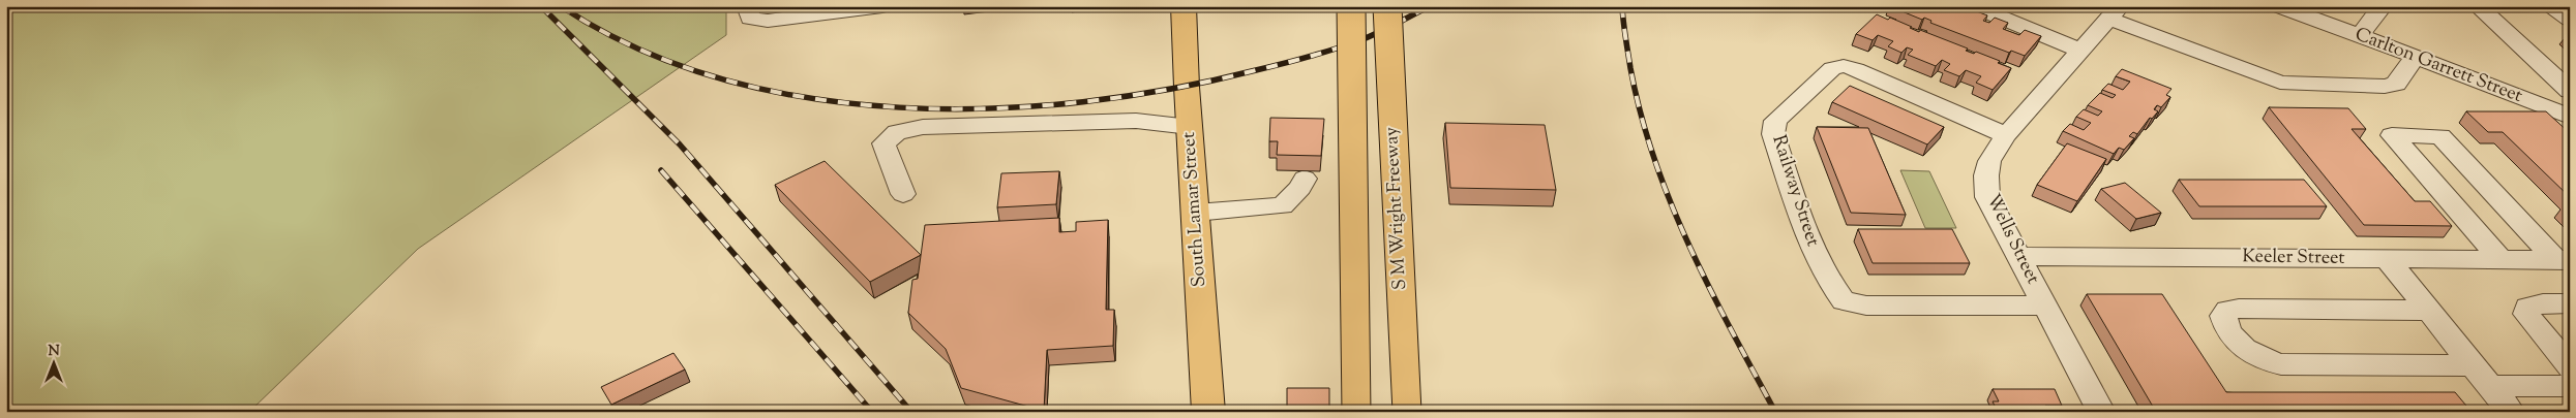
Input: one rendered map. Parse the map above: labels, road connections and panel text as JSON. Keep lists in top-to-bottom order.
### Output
{
  "streets": {
    "main road": ["S M Wright Freeway", "South Lamar Street"],
    "street": [
      "Carlton Garrett Street",
      "Railway Street",
      "Wells Street",
      "Keeler Street"
    ]
  },
  "crossings": [
    ["Railway Street", "Wells Street"],
    ["Wells Street", "Keeler Street"]
  ],
  "north": "top"
}
